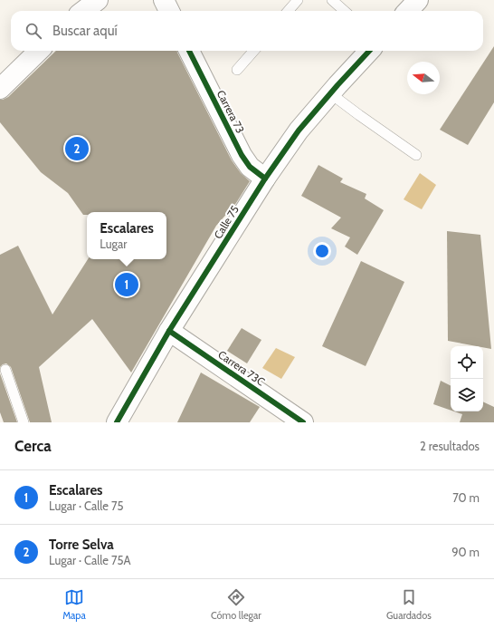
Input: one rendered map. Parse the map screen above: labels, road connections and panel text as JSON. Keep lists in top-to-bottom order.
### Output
{
  "streets": {
    "street": ["Carrera 73", "Calle 75", "Carrera 73C"]
  },
  "crossings": [
    ["Carrera 73", "Calle 75"],
    ["Calle 75", "Carrera 73C"]
  ],
  "north": "left",
  "page": {
    "search": "Buscar aquí",
    "pins": ["2", "1"],
    "popup": ["Escalares", "Lugar"],
    "heading": ["Cerca", "2 resultados"],
    "list": [
      {
        "mark": "1",
        "name": "Escalares",
        "note": "Lugar · Calle 75",
        "value": "70 m"
      },
      {
        "mark": "2",
        "name": "Torre Selva",
        "note": "Lugar · Calle 75A",
        "value": "90 m"
      }
    ],
    "nav": ["Mapa", "Cómo llegar", "Guardados"]
  }
}
